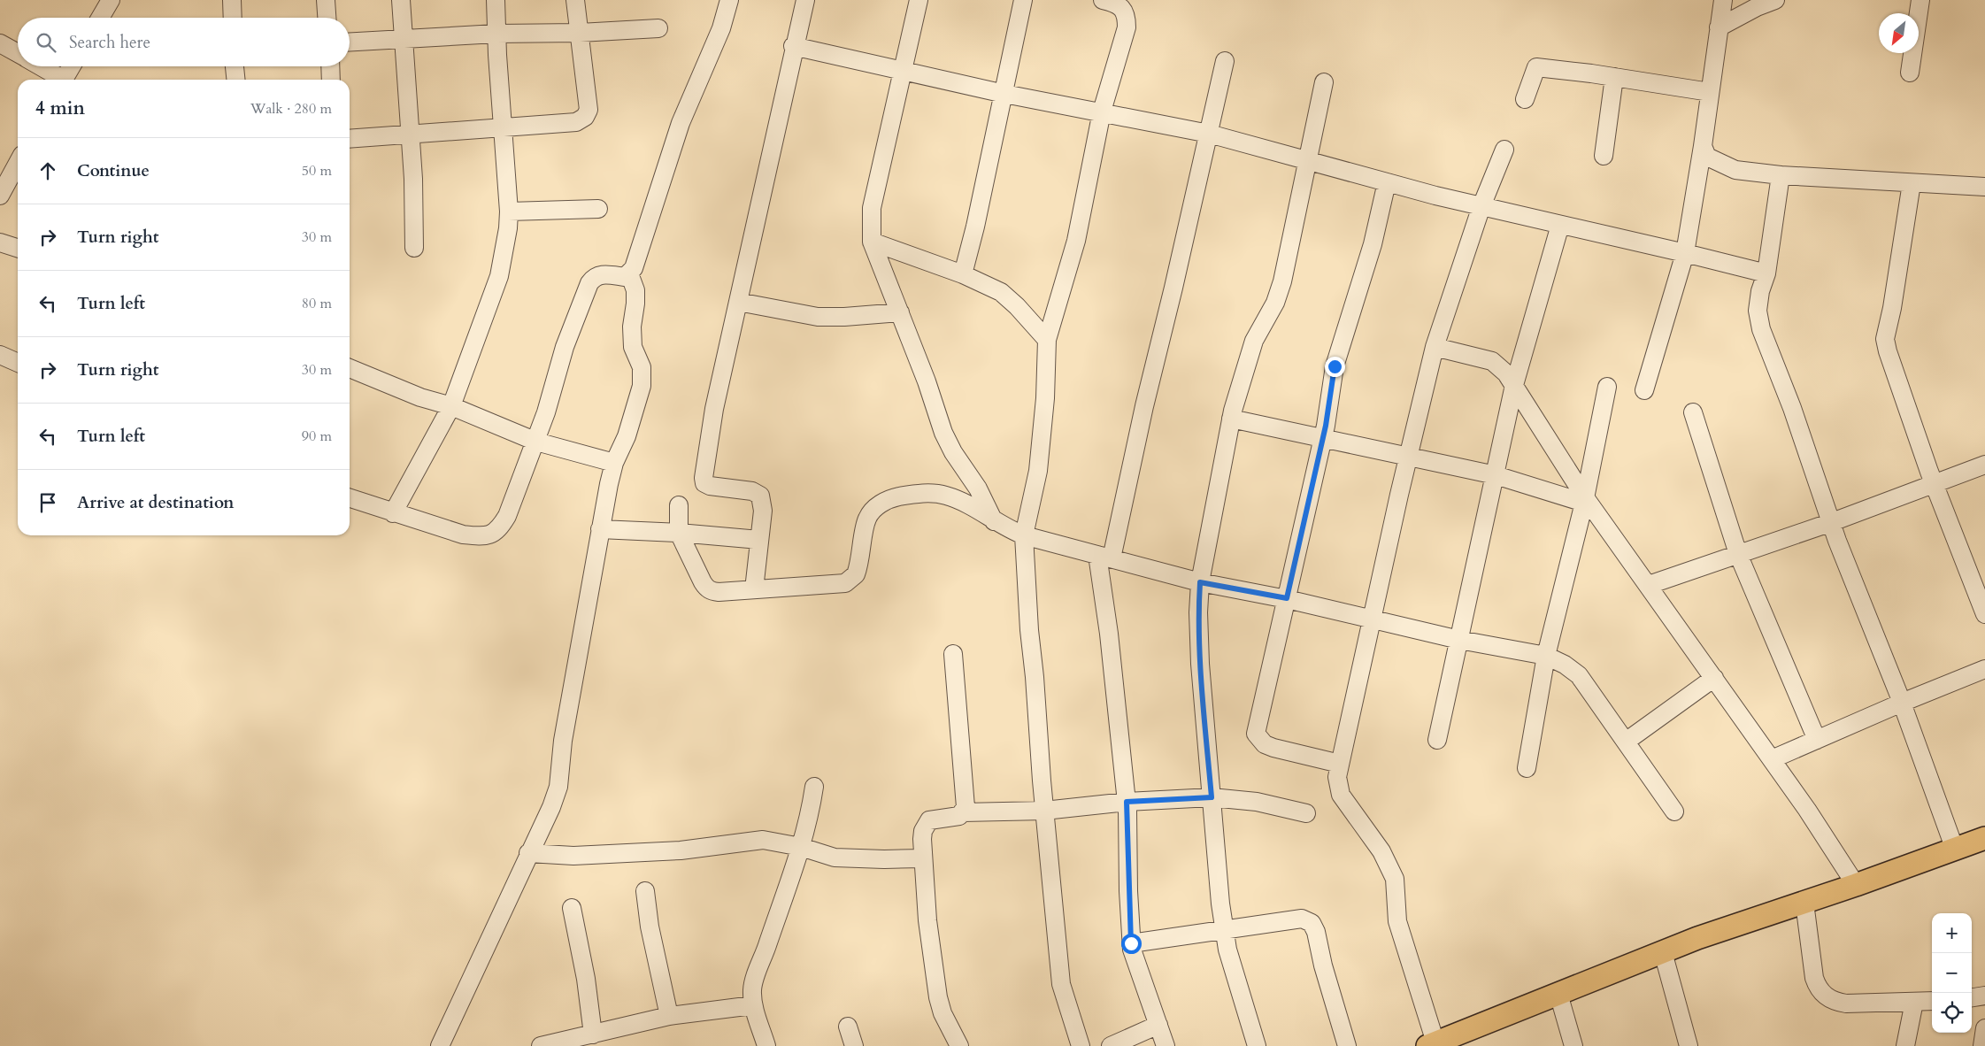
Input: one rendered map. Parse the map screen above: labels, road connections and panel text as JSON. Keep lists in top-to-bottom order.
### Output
{
  "north": "bottom left",
  "page": {
    "search": "Search here",
    "heading": ["4 min", "Walk · 280 m"],
    "list": [
      ["Continue", "50 m"],
      ["Turn right", "30 m"],
      ["Turn left", "80 m"],
      ["Turn right", "30 m"],
      ["Turn left", "90 m"],
      "Arrive at destination"
    ],
    "map_buttons": ["+", "−"]
  }
}
